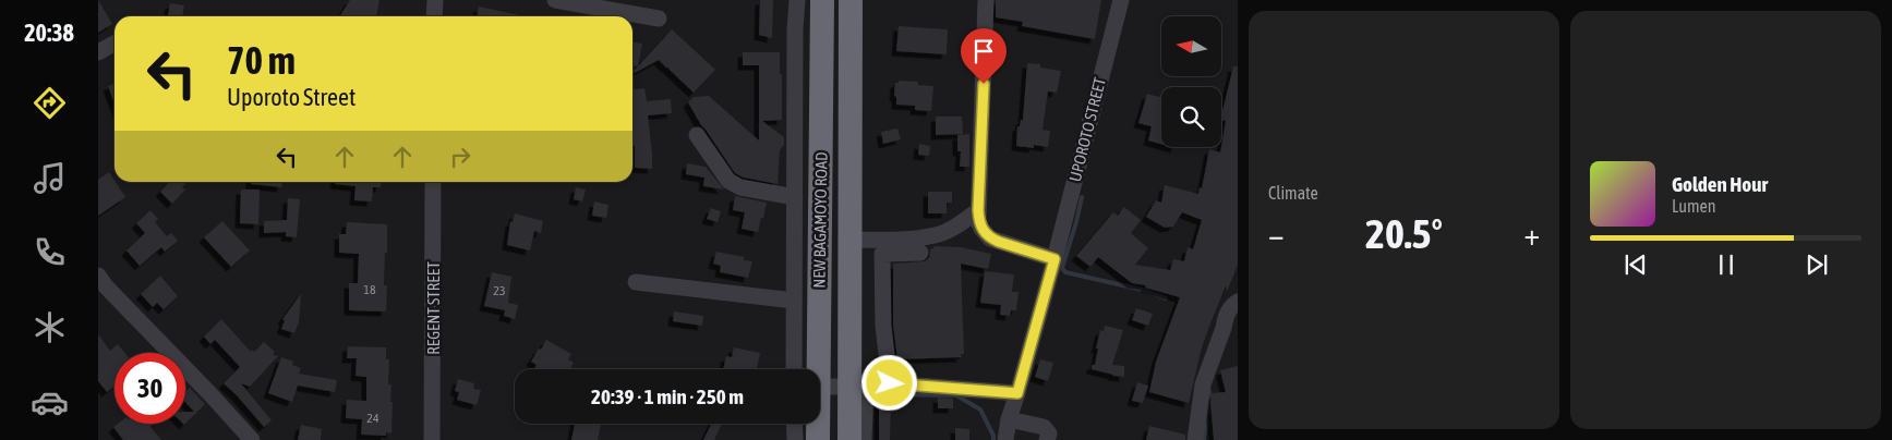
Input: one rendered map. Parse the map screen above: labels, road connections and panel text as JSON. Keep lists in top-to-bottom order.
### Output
{
  "streets": {
    "highway": ["NEW BAGAMOYO ROAD"],
    "street": ["UPOROTO STREET", "REGENT STREET"]
  },
  "house_numbers": ["18", "23", "24"],
  "north": "left",
  "page": {
    "tabs": "20:38",
    "tile": "Climate",
    "turn": ["70 m", "Uporoto Street"],
    "song": ["Golden Hour", "Lumen"],
    "heat": ["−", "20.5°", "+"],
    "limit": "30",
    "trip": "20:39 · 1 min · 250 m"
  }
}
